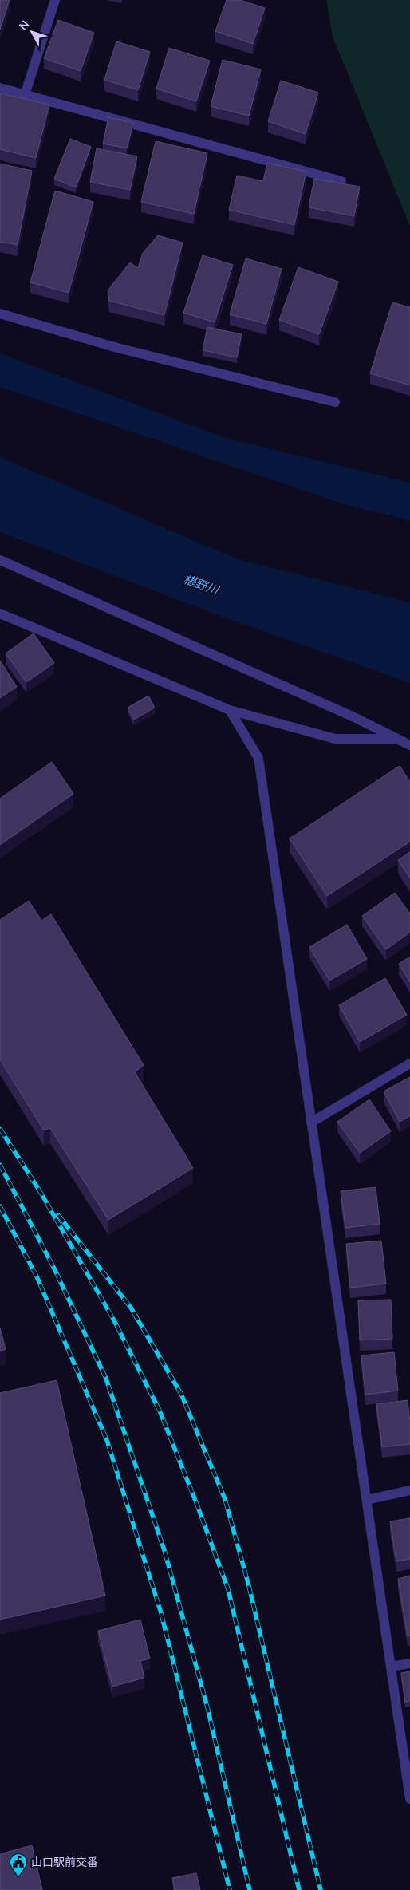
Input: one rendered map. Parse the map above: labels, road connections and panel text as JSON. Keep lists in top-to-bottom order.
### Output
{
  "water": ["椹野川"],
  "places": {
    "public building": ["山口駅前交番"]
  },
  "north": "top left"
}
